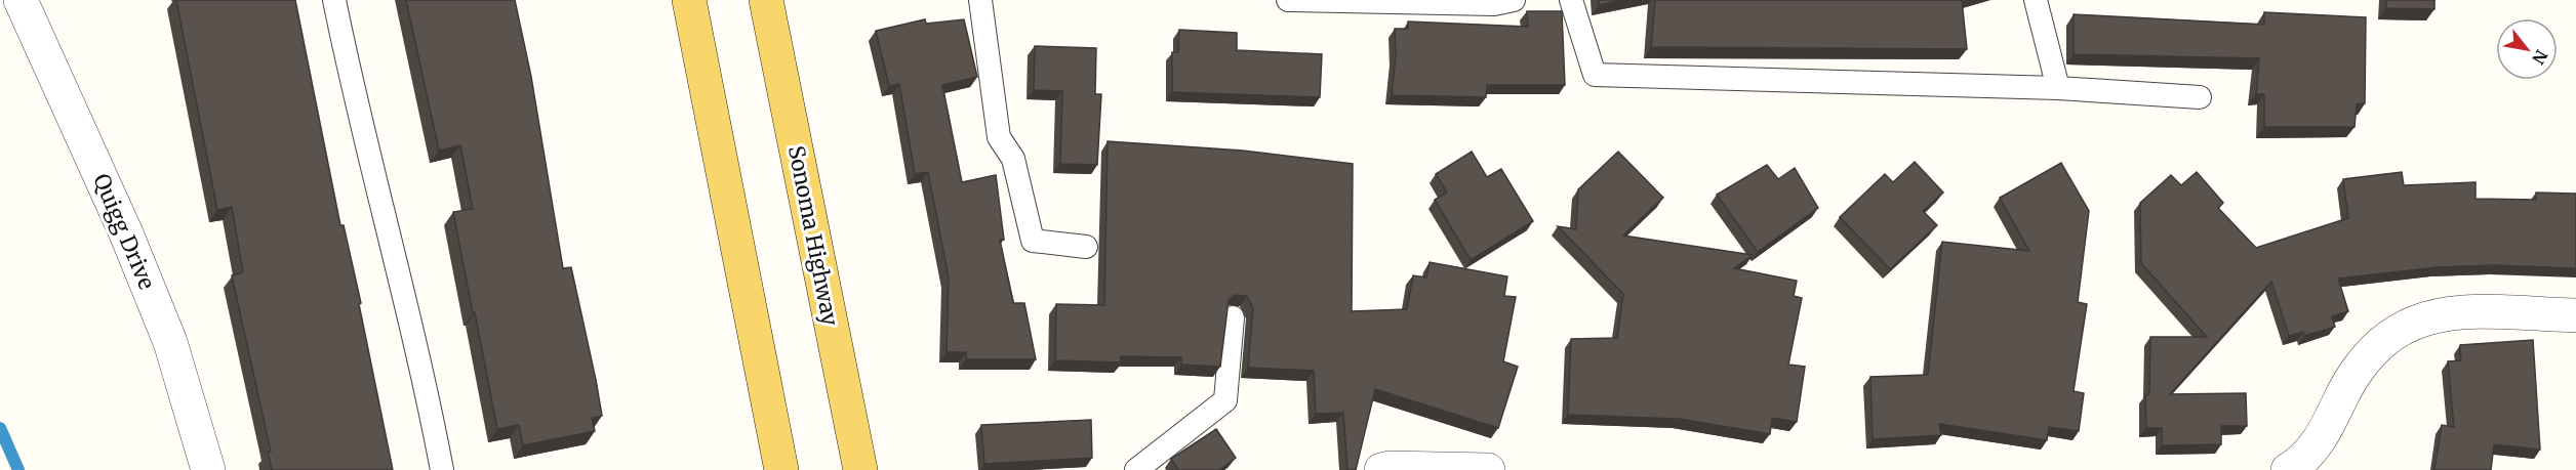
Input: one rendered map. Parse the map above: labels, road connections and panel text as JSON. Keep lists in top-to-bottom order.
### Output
{
  "streets": {
    "main road": ["Sonoma Highway"],
    "street": ["Quigg Drive"]
  },
  "north": "bottom right"
}
